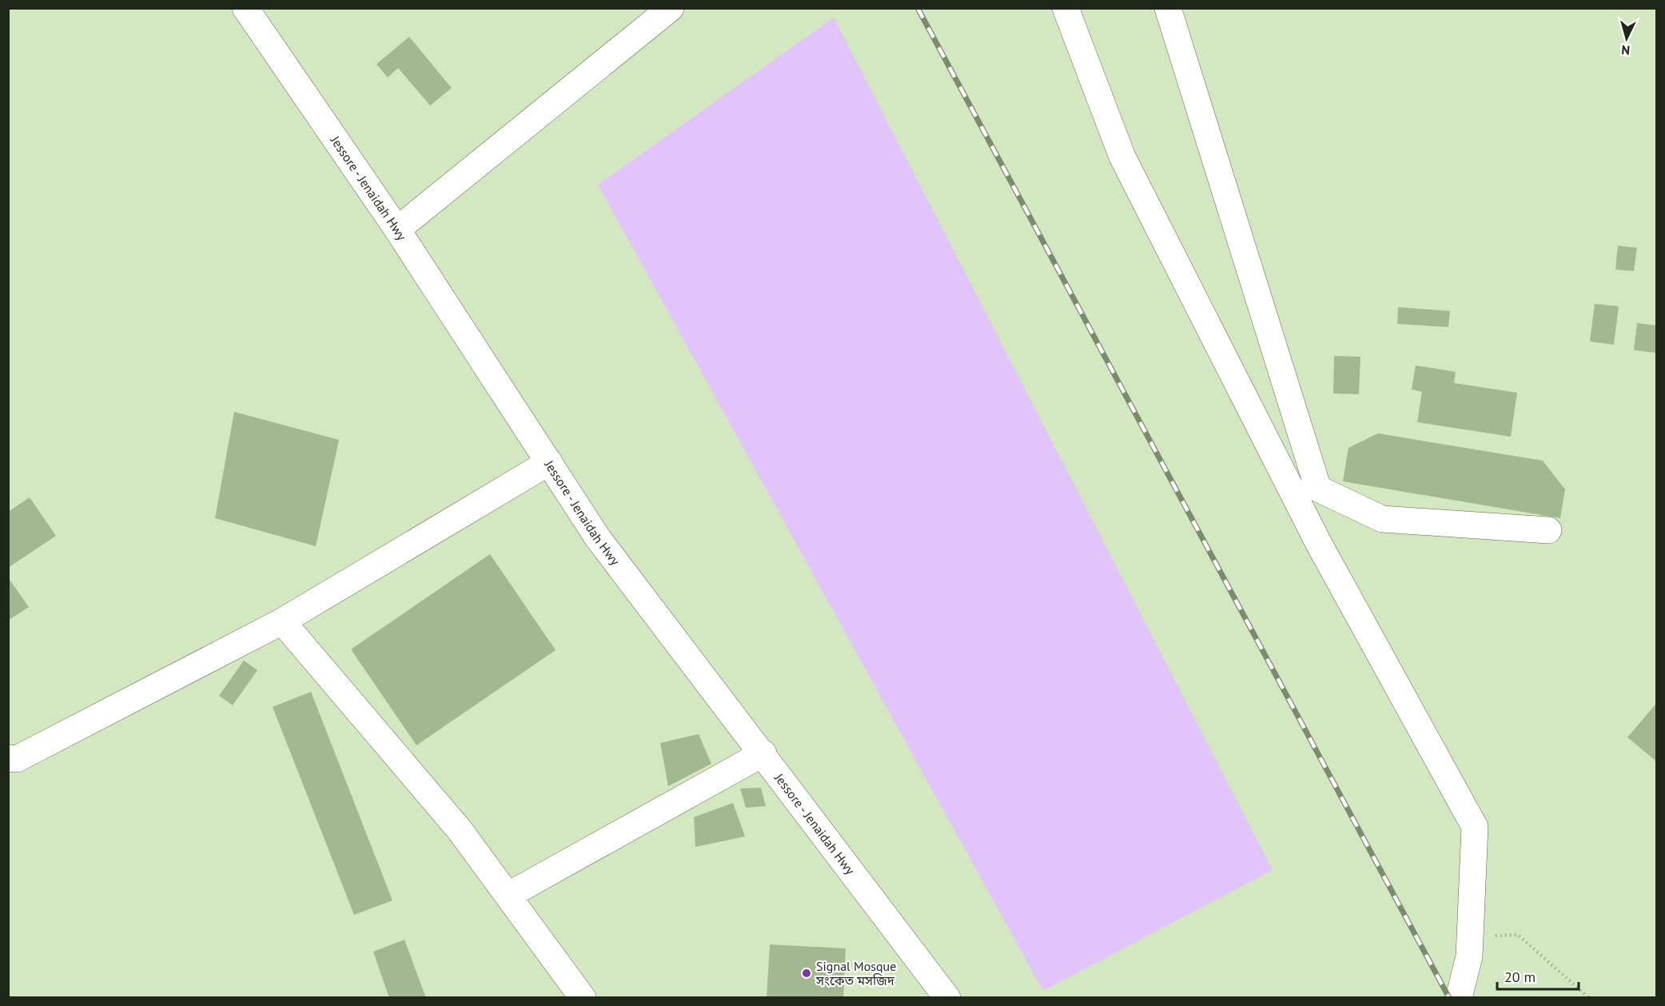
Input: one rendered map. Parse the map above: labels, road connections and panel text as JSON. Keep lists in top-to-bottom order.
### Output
{
  "streets": {
    "main road": ["Jessore - Jenaidah Hwy"]
  },
  "places": ["Signal Mosque সংকেত মসজিদ"],
  "scale_bar": "20 m",
  "north": "bottom"
}
